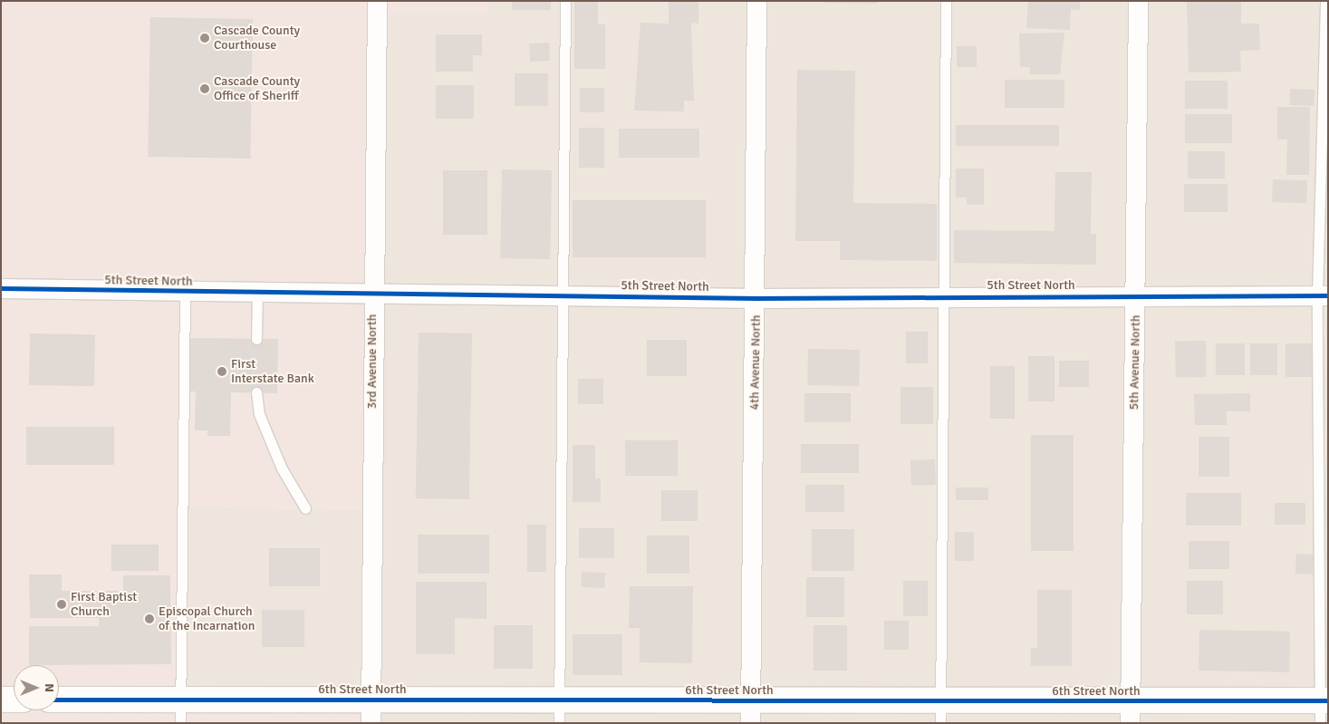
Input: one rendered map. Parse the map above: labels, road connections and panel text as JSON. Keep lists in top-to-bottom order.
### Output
{
  "streets": {
    "street": [
      "5th Street North",
      "3rd Avenue North",
      "4th Avenue North",
      "5th Avenue North",
      "6th Street North"
    ]
  },
  "crossings": [
    ["5th Street North", "3rd Avenue North"],
    ["5th Street North", "4th Avenue North"],
    ["5th Street North", "5th Avenue North"],
    ["3rd Avenue North", "6th Street North"],
    ["4th Avenue North", "6th Street North"],
    ["5th Avenue North", "6th Street North"]
  ],
  "places": [
    "Cascade County Courthouse",
    "Cascade County Office of Sheriff",
    "First Interstate Bank",
    "First Baptist Church",
    "Episcopal Church of the Incarnation"
  ],
  "north": "right"
}
